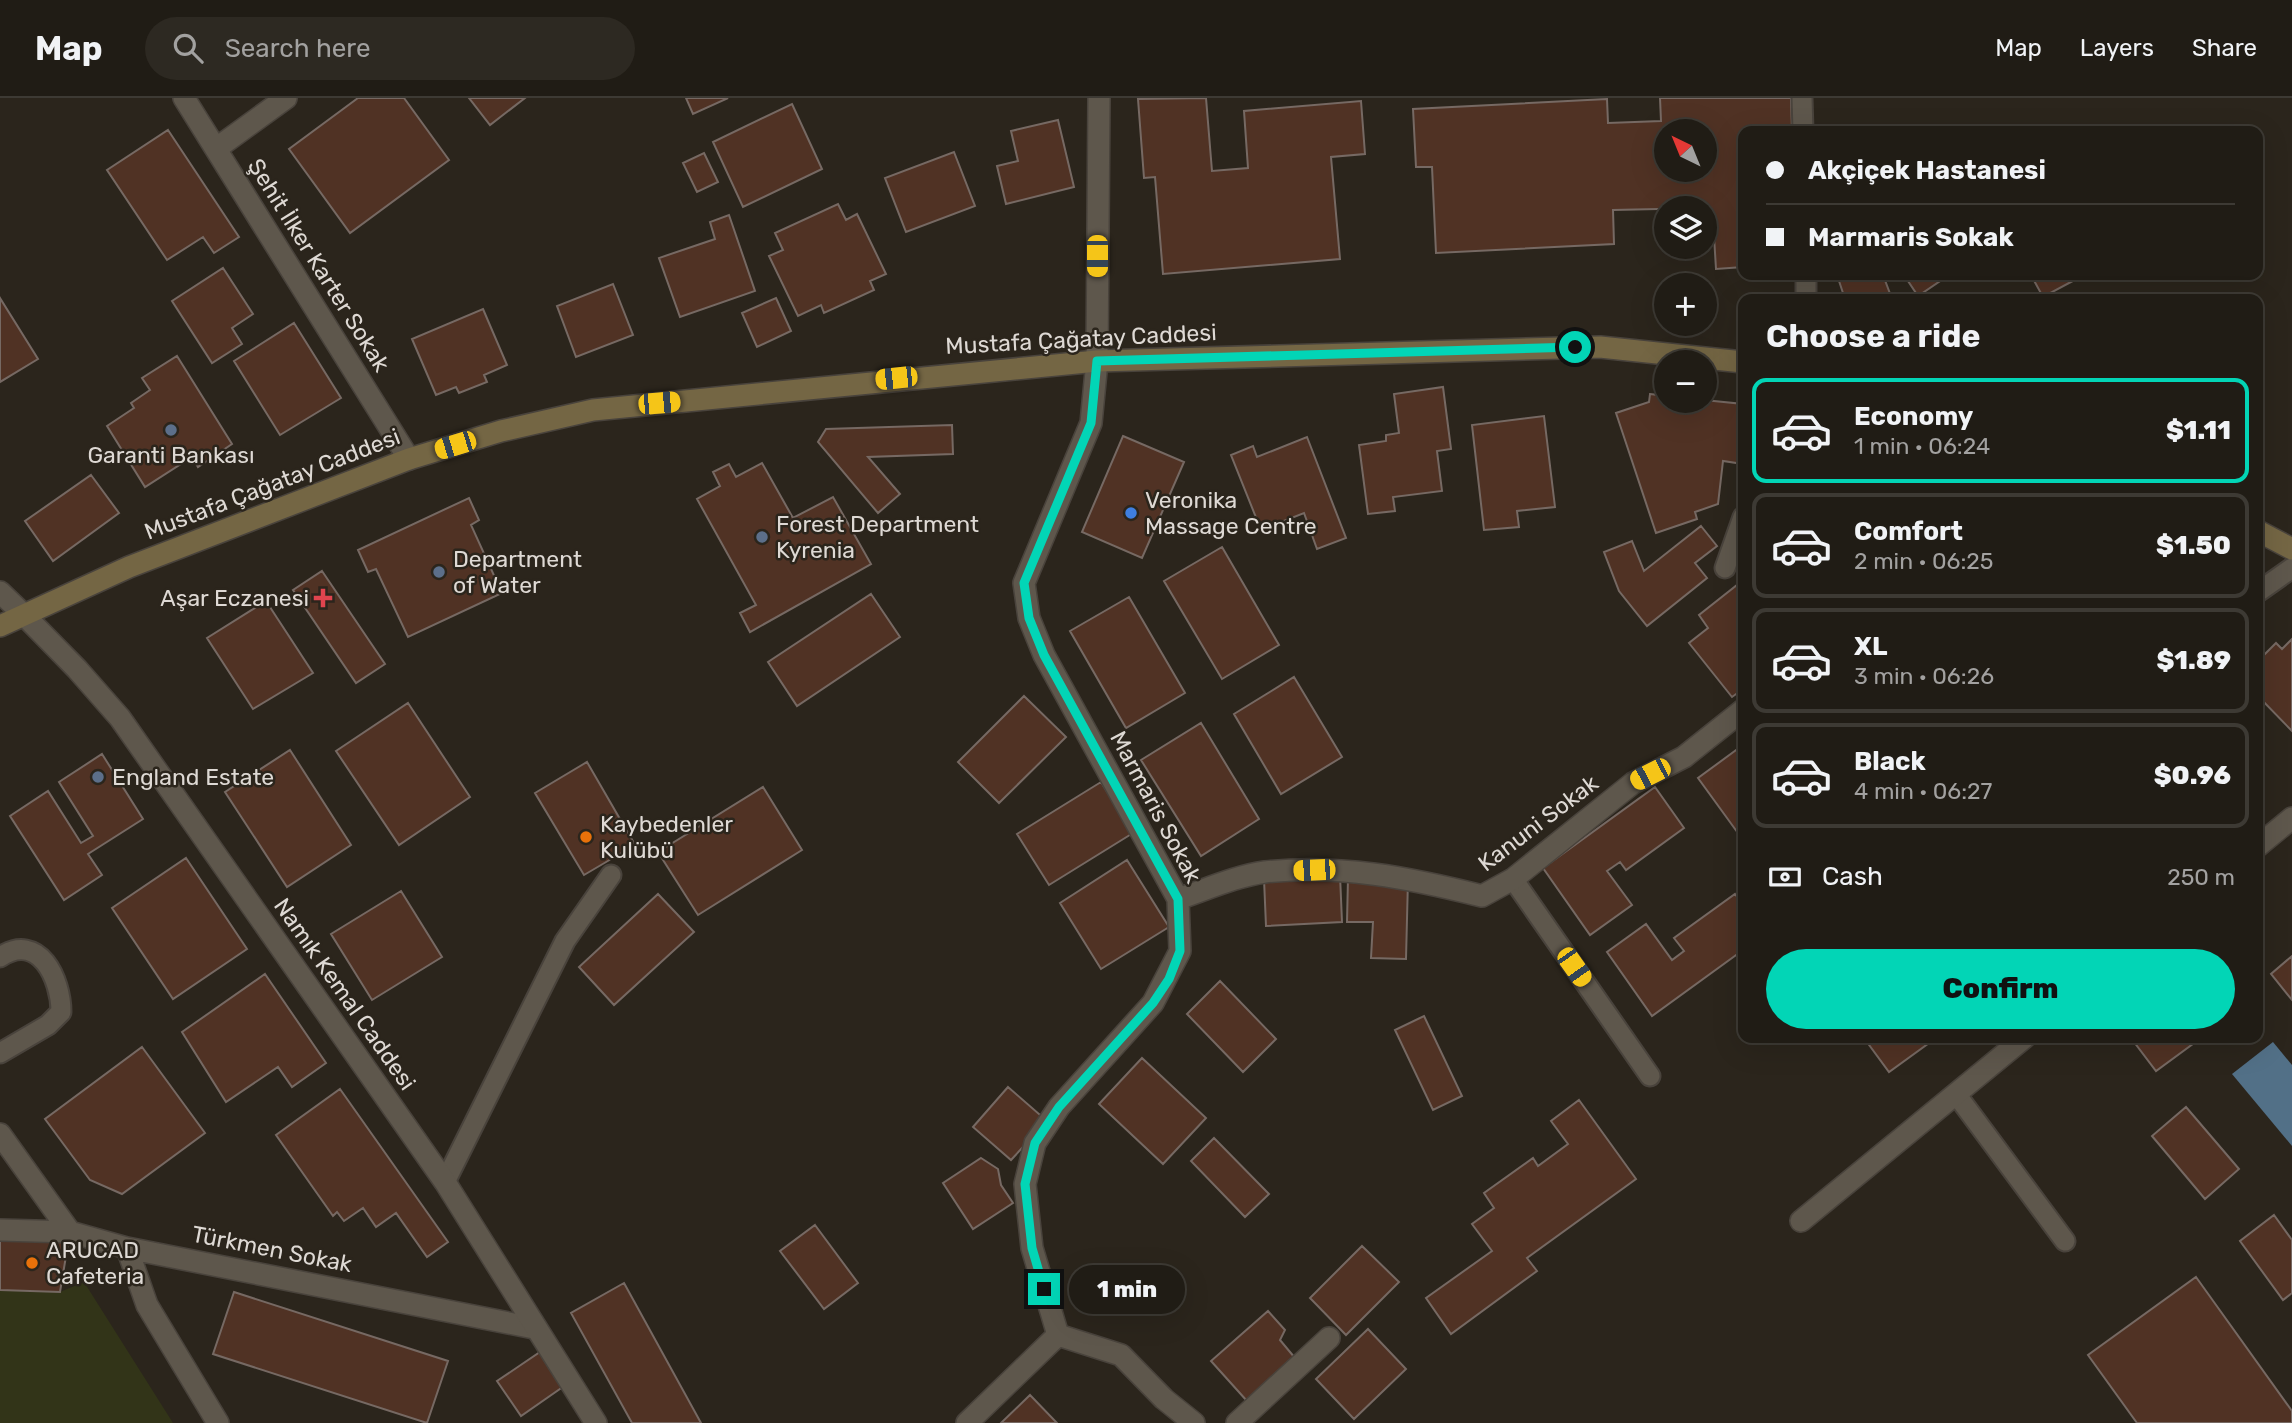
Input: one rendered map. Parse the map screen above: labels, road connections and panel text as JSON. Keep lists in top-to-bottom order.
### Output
{
  "streets": {
    "main road": ["Mustafa Çağatay Caddesi"],
    "street": [
      "Şehit İlker Karter Sokak",
      "Marmaris Sokak",
      "Kanuni Sokak",
      "Namık Kemal Caddesi",
      "Türkmen Sokak"
    ]
  },
  "crossings": [
    ["Şehit İlker Karter Sokak", "Mustafa Çağatay Caddesi"],
    ["Mustafa Çağatay Caddesi", "Marmaris Sokak"],
    ["Mustafa Çağatay Caddesi", "Namık Kemal Caddesi"],
    ["Marmaris Sokak", "Kanuni Sokak"],
    ["Namık Kemal Caddesi", "Türkmen Sokak"]
  ],
  "places": {
    "other": [
      "Garanti Bankası",
      "Veronika Massage Centre",
      "Forest Department Kyrenia",
      "Department of Water",
      "England Estate",
      "Kaybedenler Kulübü",
      "ARUCAD Cafeteria"
    ],
    "health": ["Aşar Eczanesi"]
  },
  "north": "top left",
  "page": {
    "header": "Map",
    "search": "Search here",
    "nav": ["Map", "Layers", "Share"],
    "map_buttons": ["+", "−"],
    "banner": ["Akçiçek Hastanesi", "Marmaris Sokak"],
    "heading": "Choose a ride",
    "list": [
      {
        "name": "Economy",
        "note": "1 min · 06:24",
        "value": "$1.11"
      },
      {
        "name": "Comfort",
        "note": "2 min · 06:25",
        "value": "$1.50"
      },
      {
        "name": "XL",
        "note": "3 min · 06:26",
        "value": "$1.89"
      },
      {
        "name": "Black",
        "note": "4 min · 06:27",
        "value": "$0.96"
      }
    ],
    "pay": ["Cash", "250 m"],
    "buttons": "Confirm",
    "bubble": "1 min"
  }
}
